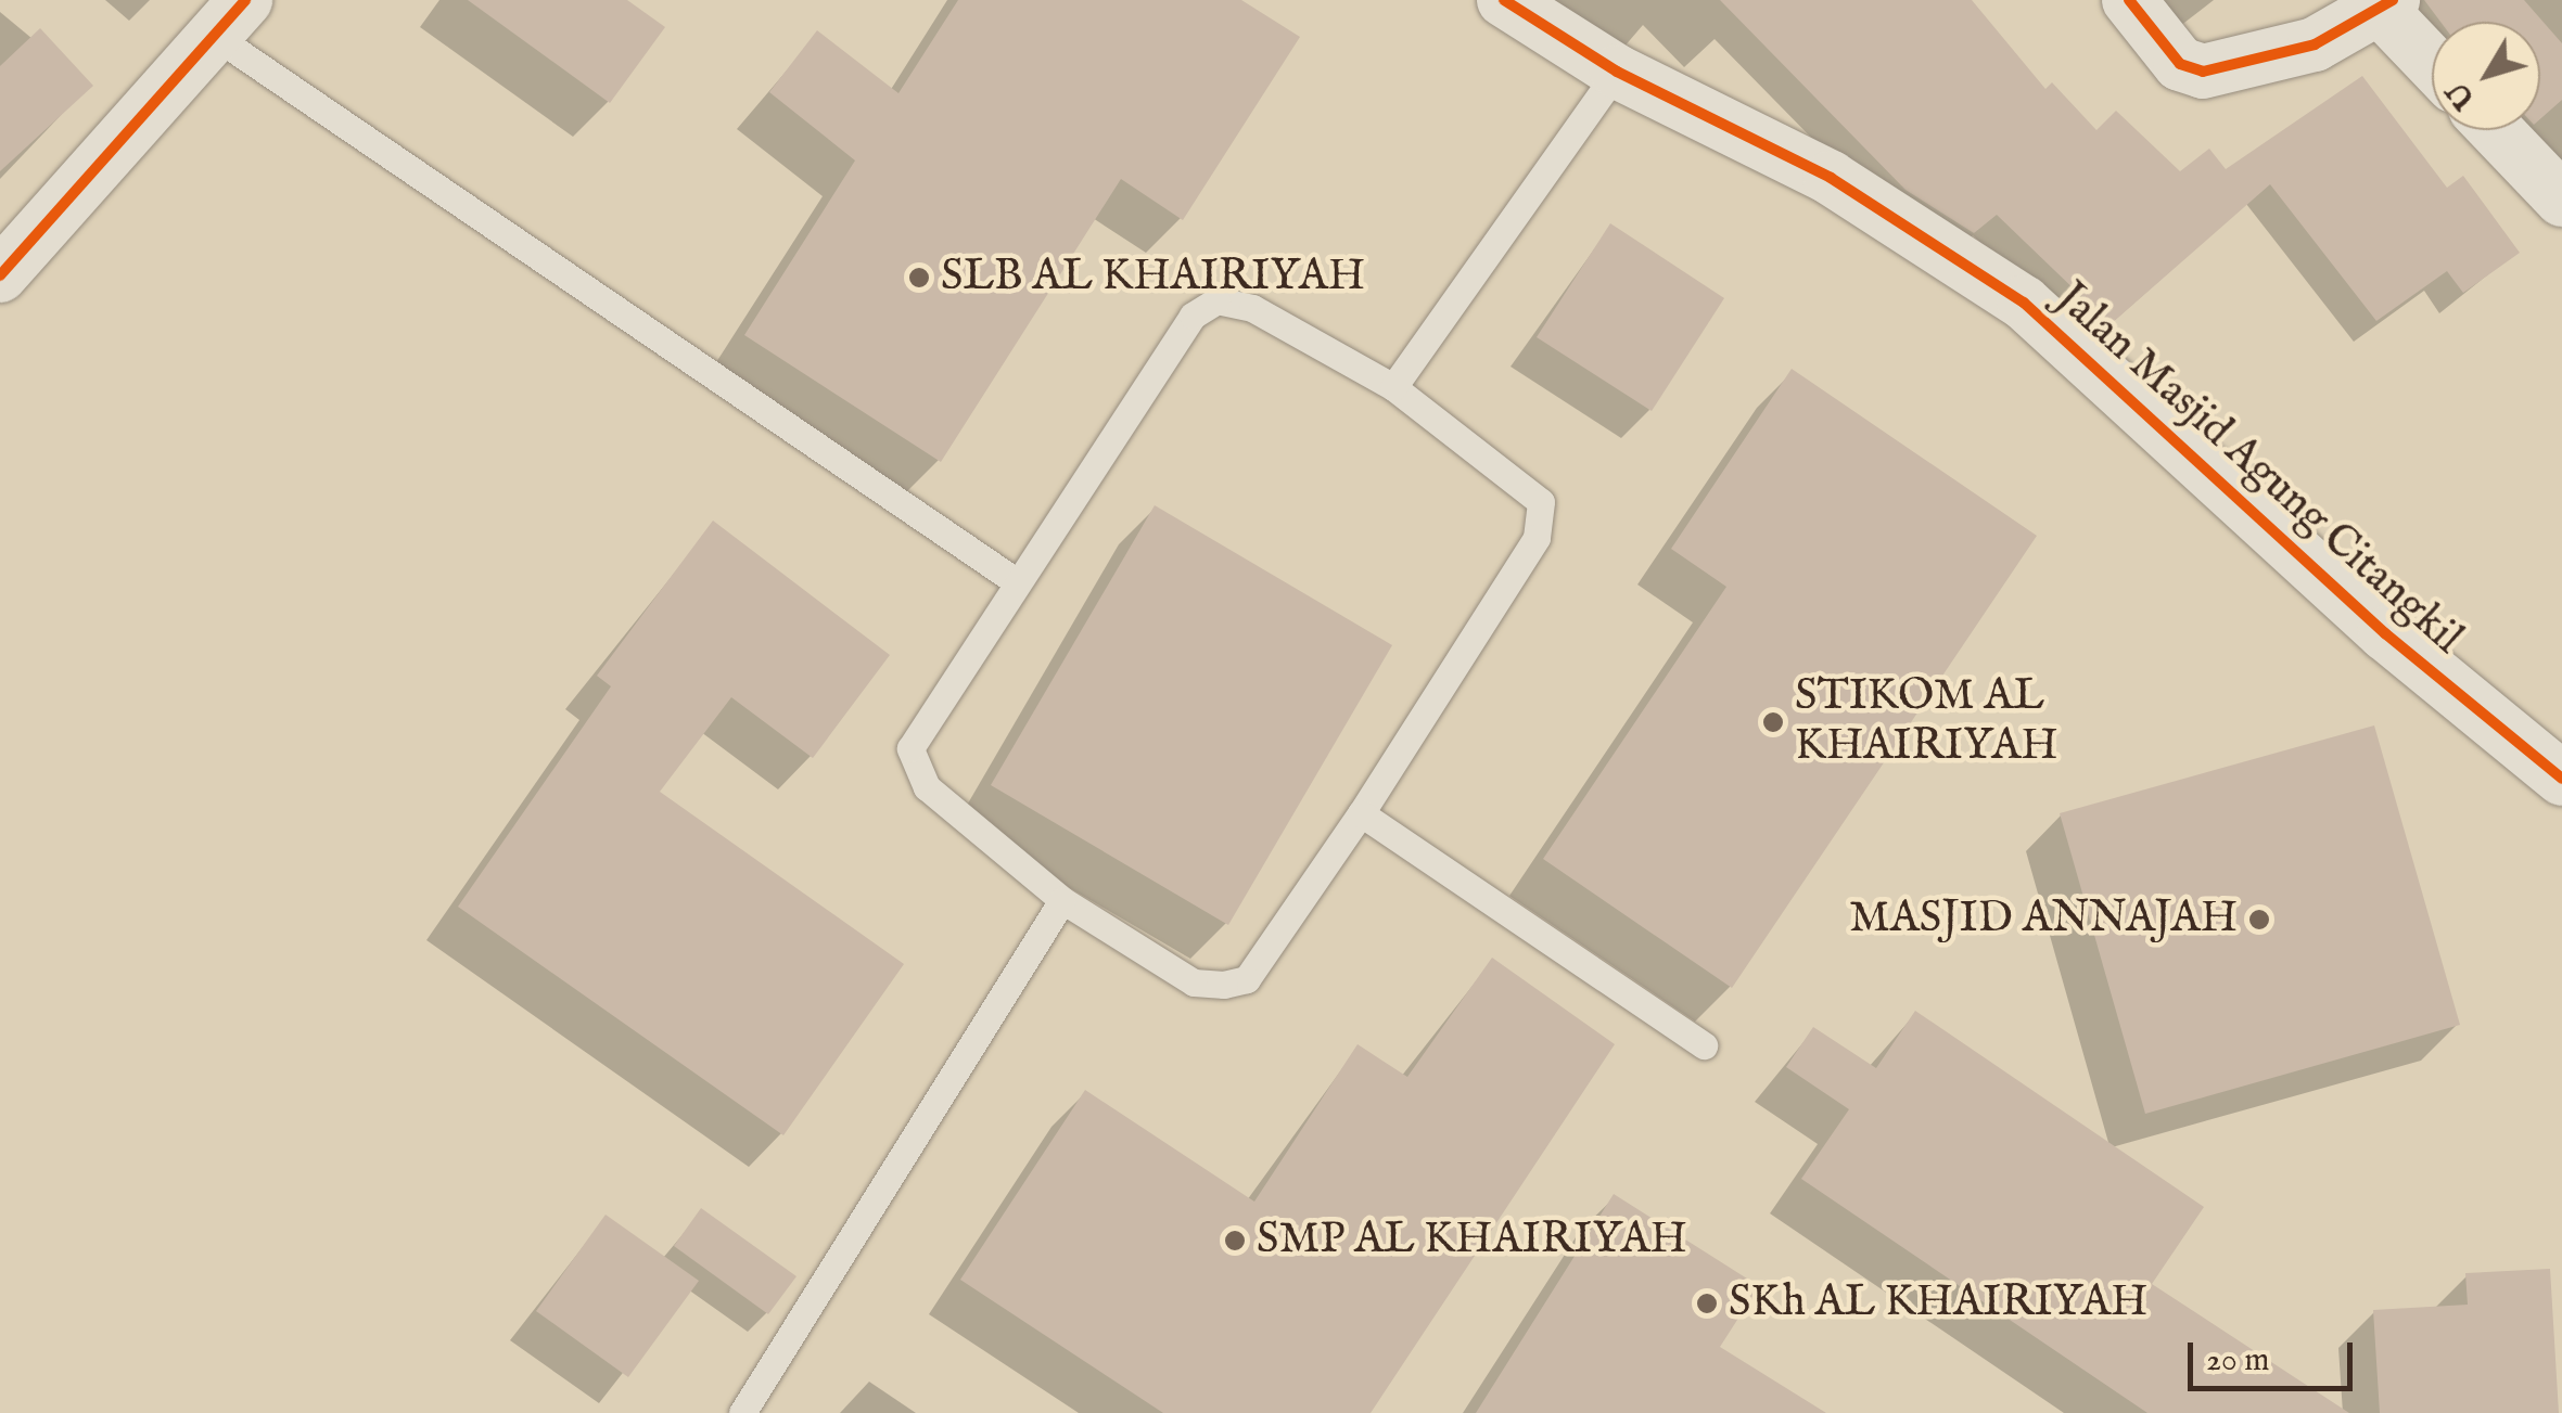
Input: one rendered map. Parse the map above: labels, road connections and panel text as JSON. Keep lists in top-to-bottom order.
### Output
{
  "streets": {
    "street": ["Jalan Masjid Agung Citangkil"]
  },
  "places": [
    "SLB AL KHAIRIYAH",
    "STIKOM AL KHAIRIYAH",
    "MASJID ANNAJAH",
    "SMP AL KHAIRIYAH",
    "SKh AL KHAIRIYAH"
  ],
  "scale_bar": "20 m",
  "north": "bottom left"
}
